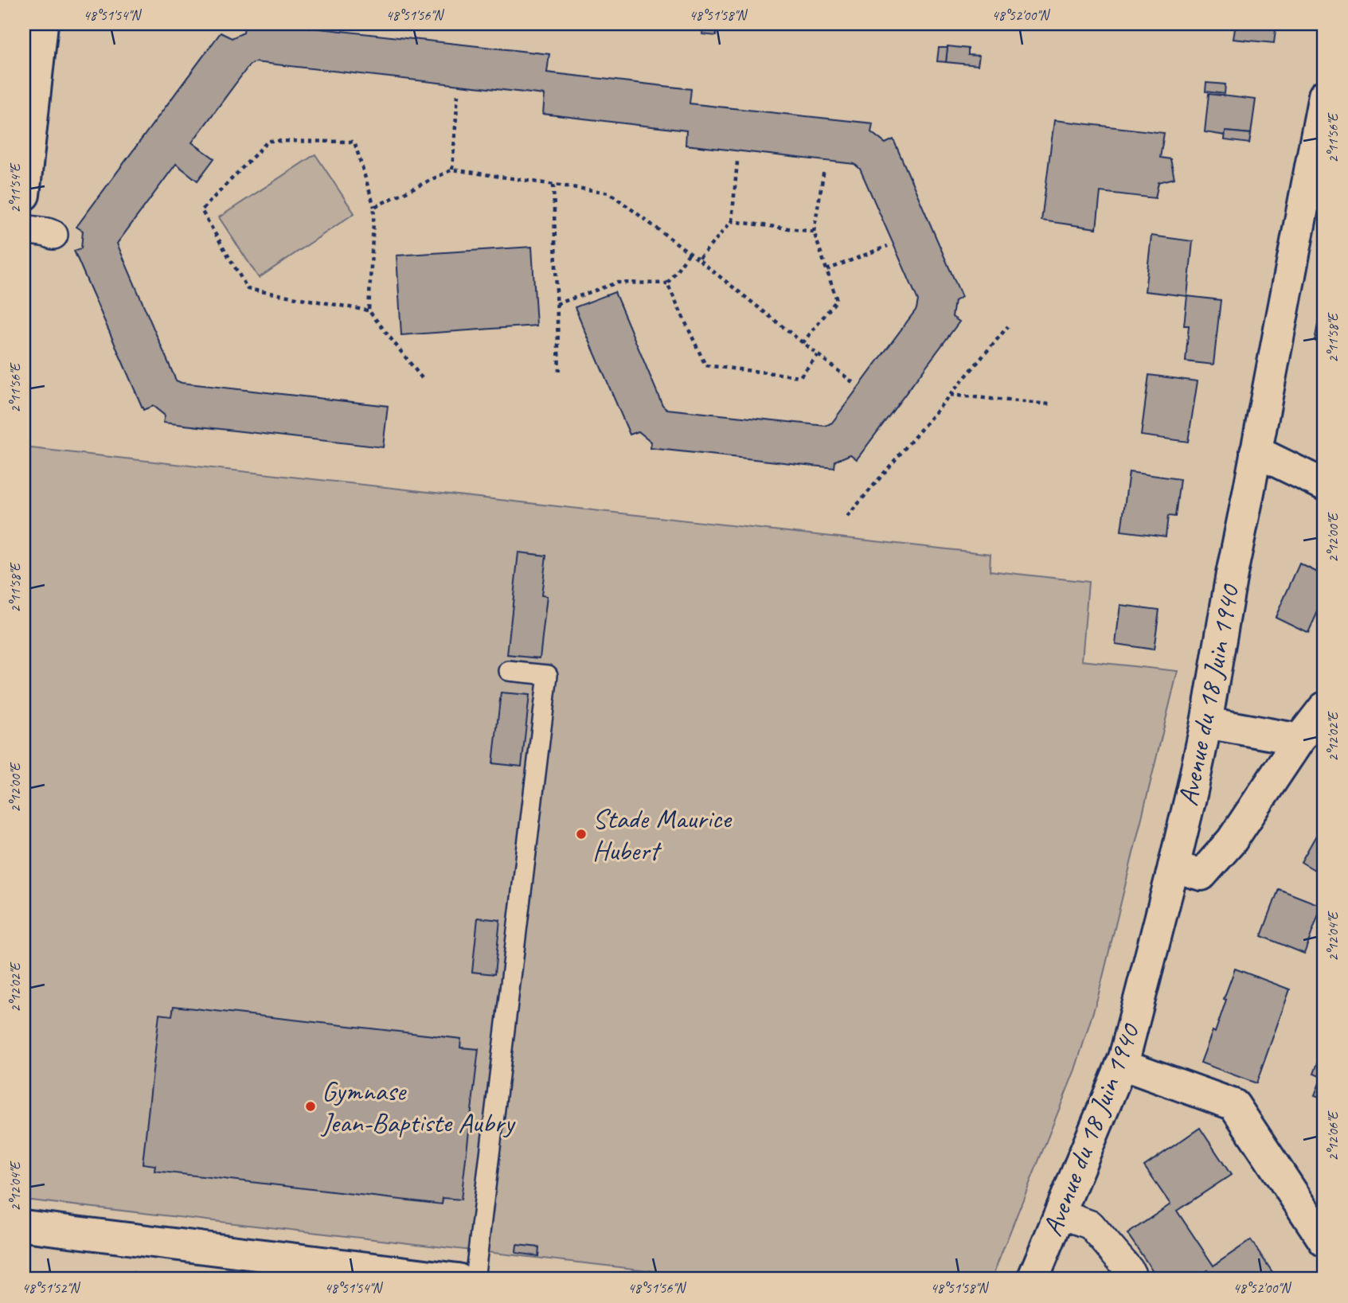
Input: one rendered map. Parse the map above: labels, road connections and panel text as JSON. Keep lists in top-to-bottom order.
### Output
{
  "streets": {
    "street": ["Avenue du 18 Juin 1940"]
  },
  "places": ["Stade Maurice Hubert", "Gymnase Jean-Baptiste Aubry"],
  "coordinates": [
    "48°51'54\"N",
    "48°51'56\"N",
    "48°51'58\"N",
    "48°52'00\"N",
    "2°11'56\"E",
    "2°11'54\"E",
    "2°11'58\"E",
    "2°12'00\"E",
    "2°12'02\"E",
    "2°12'04\"E",
    "2°12'06\"E",
    "48°51'52\"N"
  ]
}
